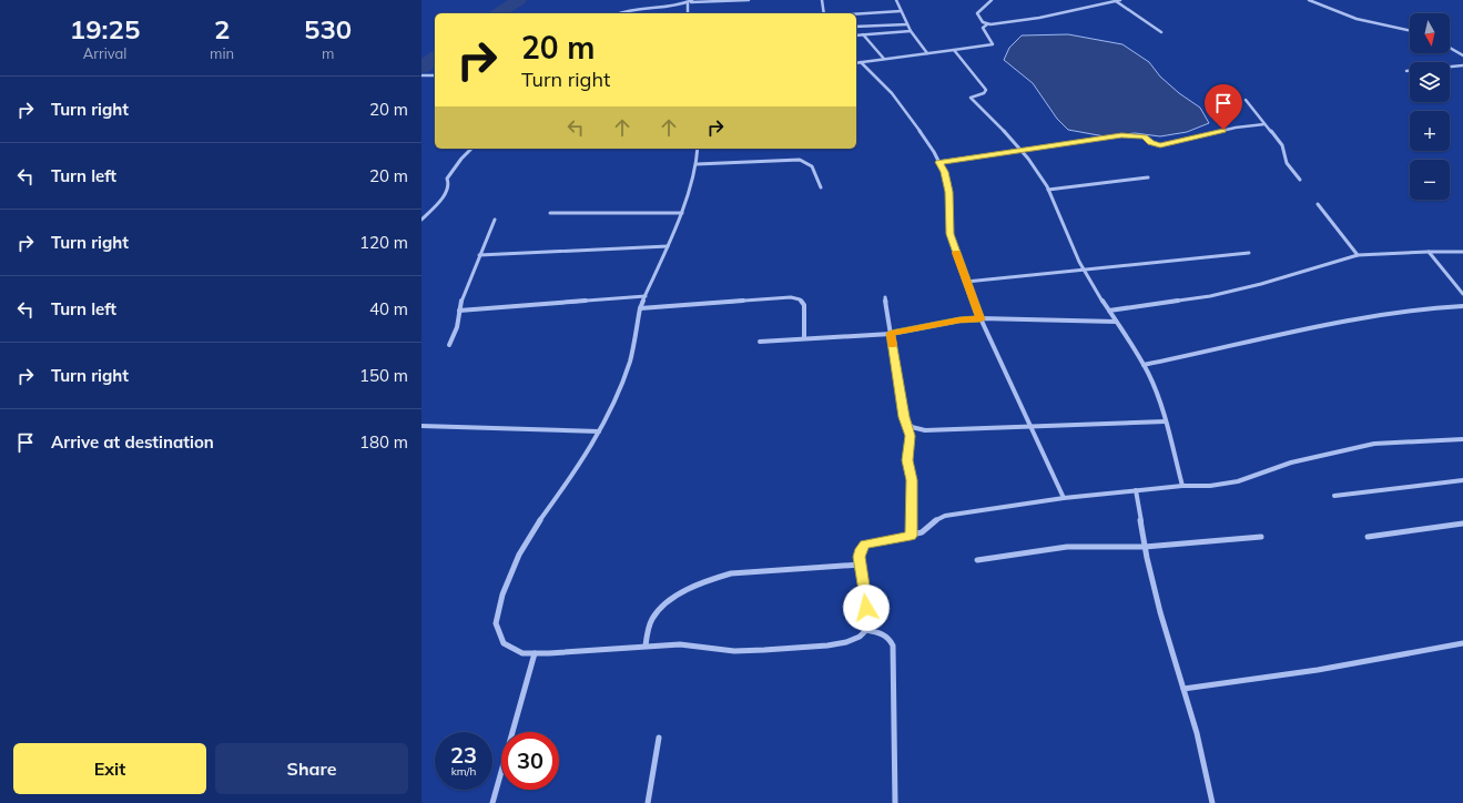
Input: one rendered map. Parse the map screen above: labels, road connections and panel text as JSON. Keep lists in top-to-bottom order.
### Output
{
  "north": "bottom",
  "page": {
    "eta": [
      "19:25",
      "Arrival",
      "2",
      "min",
      "530",
      "m"
    ],
    "map_buttons": ["+", "−"],
    "turn": ["20 m", "Turn right"],
    "list": [
      {
        "name": "Turn right",
        "value": "20 m"
      },
      {
        "name": "Turn left",
        "value": "20 m"
      },
      {
        "name": "Turn right",
        "value": "120 m"
      },
      {
        "name": "Turn left",
        "value": "40 m"
      },
      {
        "name": "Turn right",
        "value": "150 m"
      },
      {
        "name": "Arrive at destination",
        "value": "180 m"
      }
    ],
    "speed": "23 km/h",
    "limit": "30",
    "buttons": ["Exit", "Share"]
  }
}
